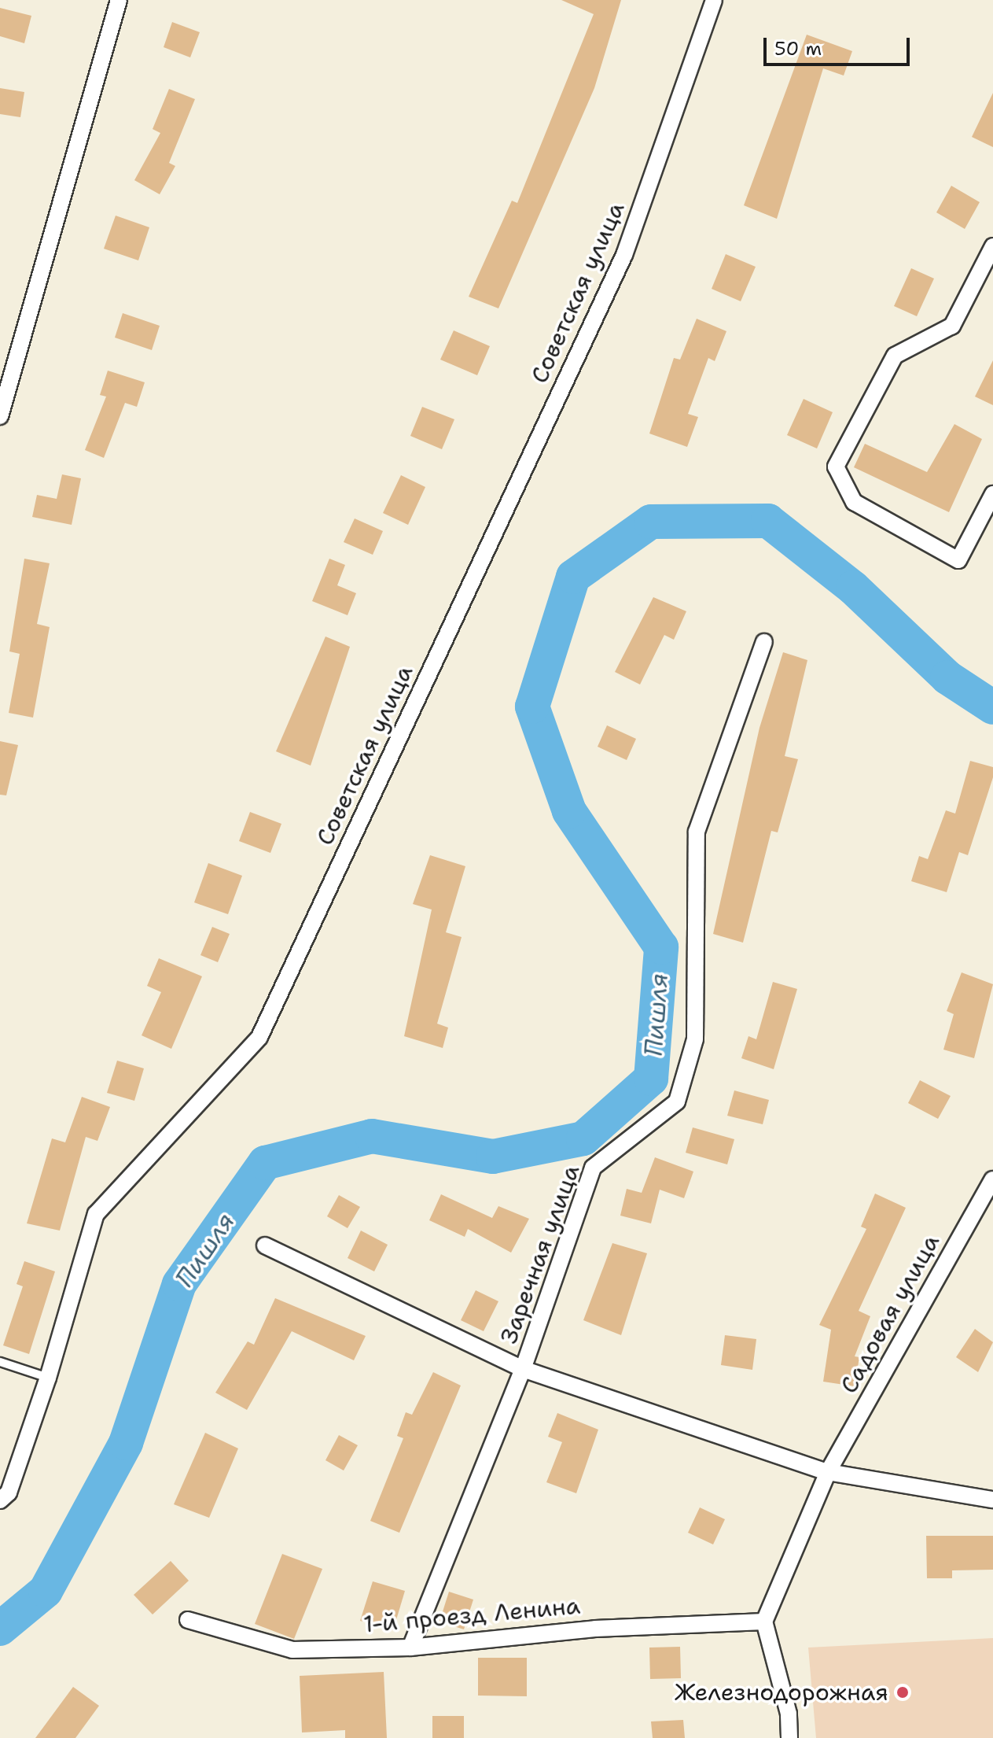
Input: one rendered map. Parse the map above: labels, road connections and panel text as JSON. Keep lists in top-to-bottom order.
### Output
{
  "streets": {
    "street": [
      "Советская улица",
      "Заречная улица",
      "Садовая улица",
      "1-й проезд Ленина"
    ]
  },
  "crossings": [
    ["Заречная улица", "1-й проезд Ленина"],
    ["Садовая улица", "1-й проезд Ленина"]
  ],
  "water": ["Пишля"],
  "places": ["Железнодорожная"],
  "scale_bar": "50 m"
}
